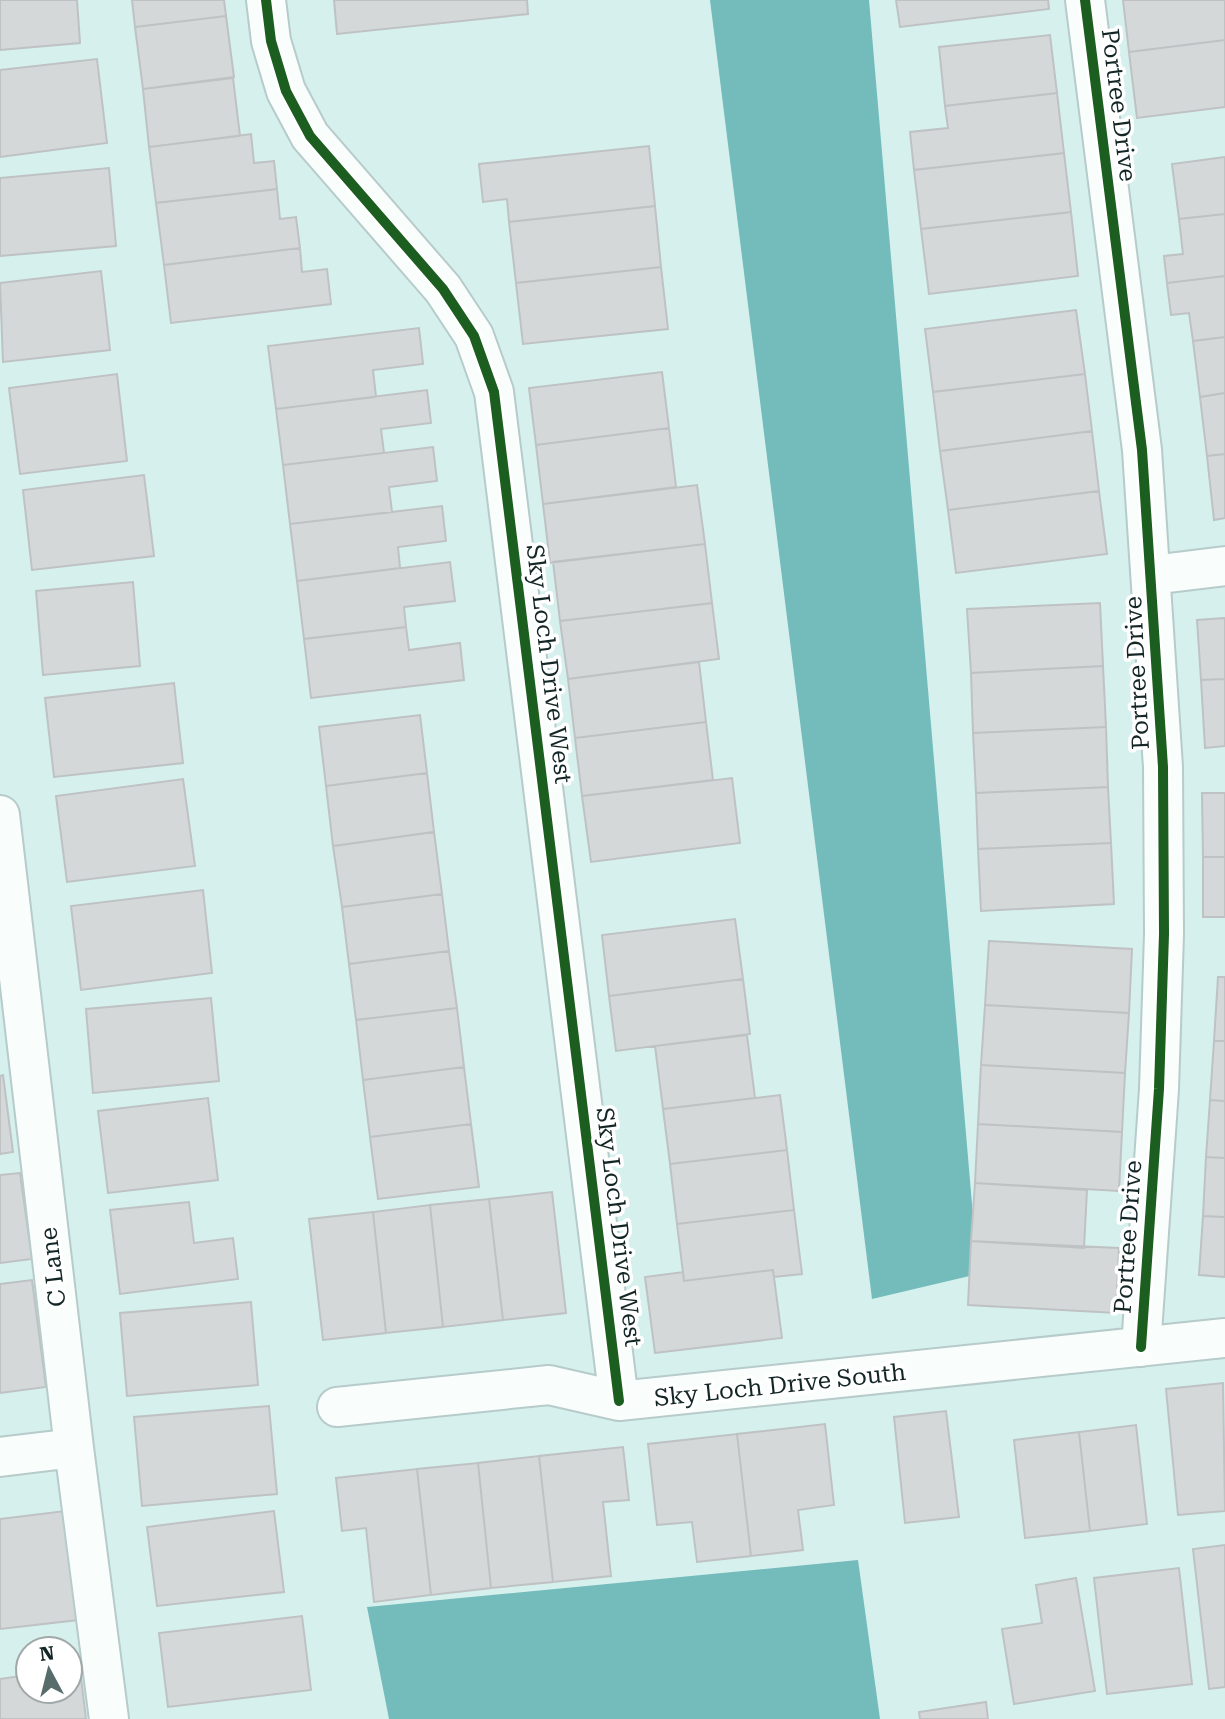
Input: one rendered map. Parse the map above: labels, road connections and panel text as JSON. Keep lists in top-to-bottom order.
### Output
{
  "streets": {
    "street": [
      "Portree Drive",
      "Sky Loch Drive West",
      "C Lane",
      "Sky Loch Drive South"
    ]
  },
  "crossings": [
    ["Portree Drive", "Sky Loch Drive South"],
    ["Sky Loch Drive West", "Sky Loch Drive South"]
  ],
  "north": "top"
}
